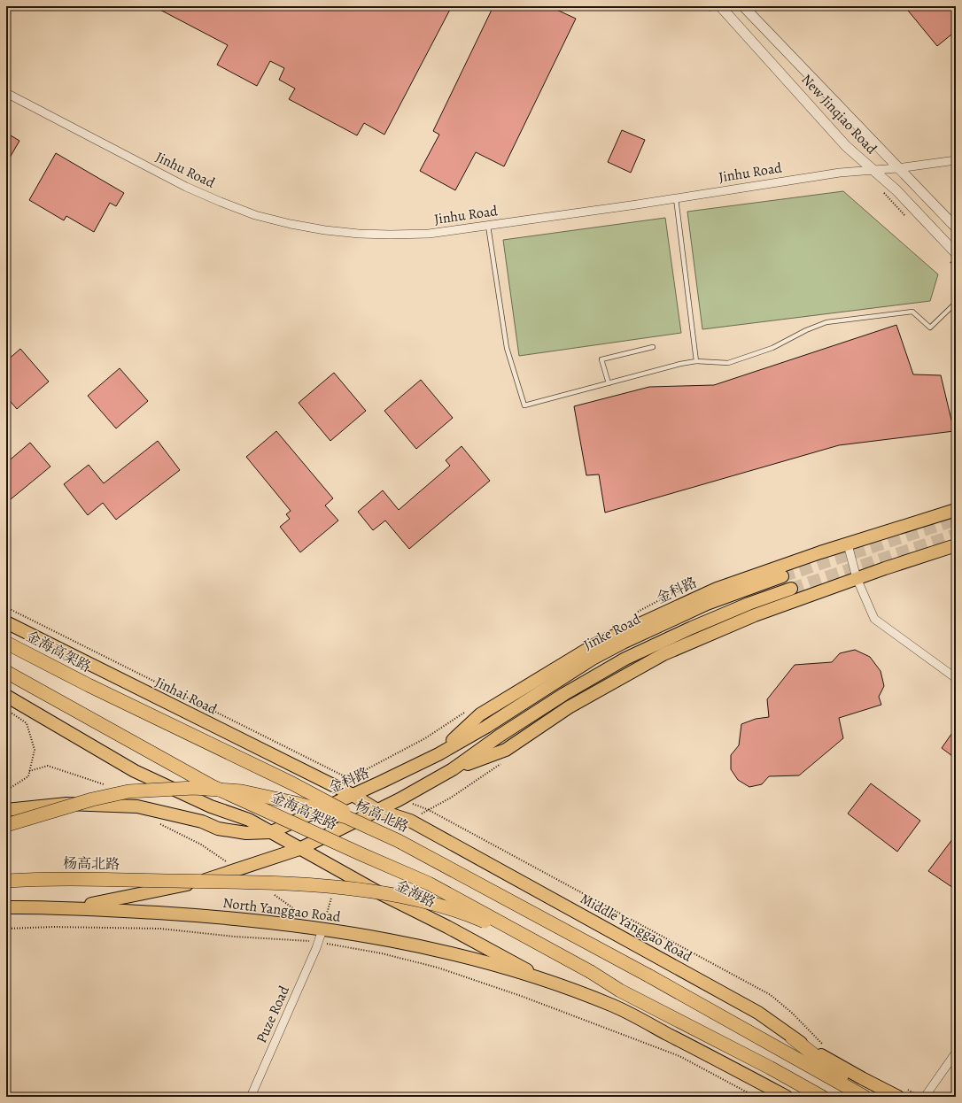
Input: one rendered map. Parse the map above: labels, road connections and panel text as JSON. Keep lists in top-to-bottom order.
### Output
{
  "streets": {
    "highway": ["金海高架路", "杨高北路"],
    "main road": [
      "金科路",
      "Jinke Road",
      "Jinhai Road",
      "金海路",
      "North Yanggao Road",
      "Middle Yanggao Road"
    ],
    "street": ["New Jinqiao Road", "Jinhu Road", "Puze Road"]
  },
  "crossings": [
    ["New Jinqiao Road", "Jinhu Road"],
    ["金科路", "Jinke Road"],
    ["金科路", "Jinhai Road"],
    ["金科路", "金海路"],
    ["金科路", "Middle Yanggao Road"],
    ["金海高架路", "杨高北路"],
    ["Jinhai Road", "Middle Yanggao Road"],
    ["金海路", "North Yanggao Road"],
    ["North Yanggao Road", "Puze Road"]
  ]
}
